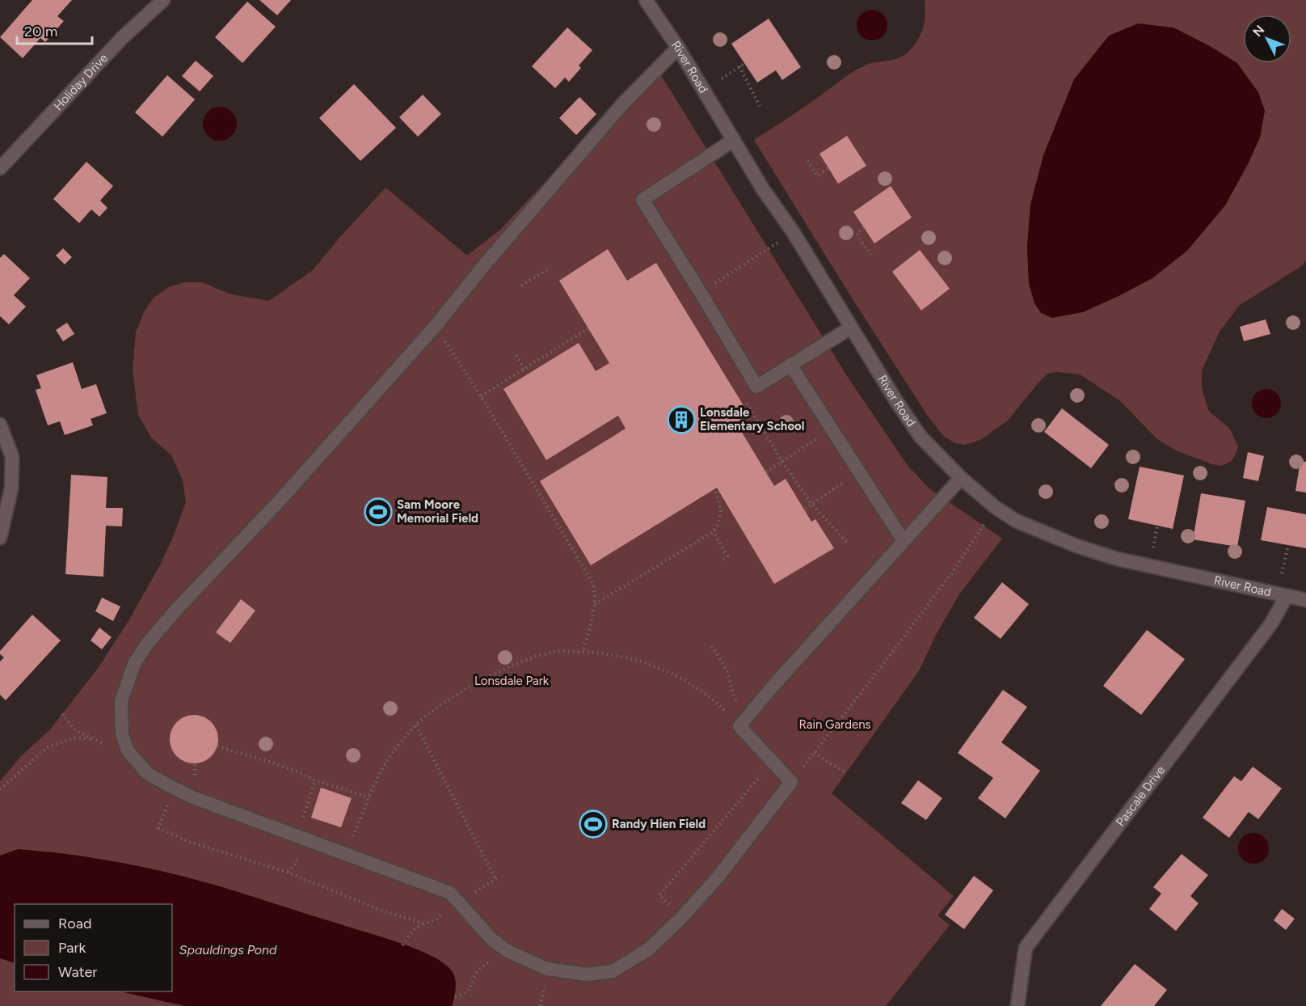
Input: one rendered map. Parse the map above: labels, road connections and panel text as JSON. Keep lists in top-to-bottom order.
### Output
{
  "streets": {
    "main road": ["River Road", "Holiday Drive", "Pascale Drive"]
  },
  "crossings": [
    ["River Road", "Pascale Drive"]
  ],
  "water": ["Spauldings Pond"],
  "parks": ["Lonsdale Park", "Rain Gardens"],
  "places": {
    "building": ["Lonsdale Elementary School"],
    "sports": ["Sam Moore Memorial Field", "Randy Hien Field"]
  },
  "legend": ["Road", "Park", "Water"],
  "scale_bar": "20 m",
  "north": "top left"
}
